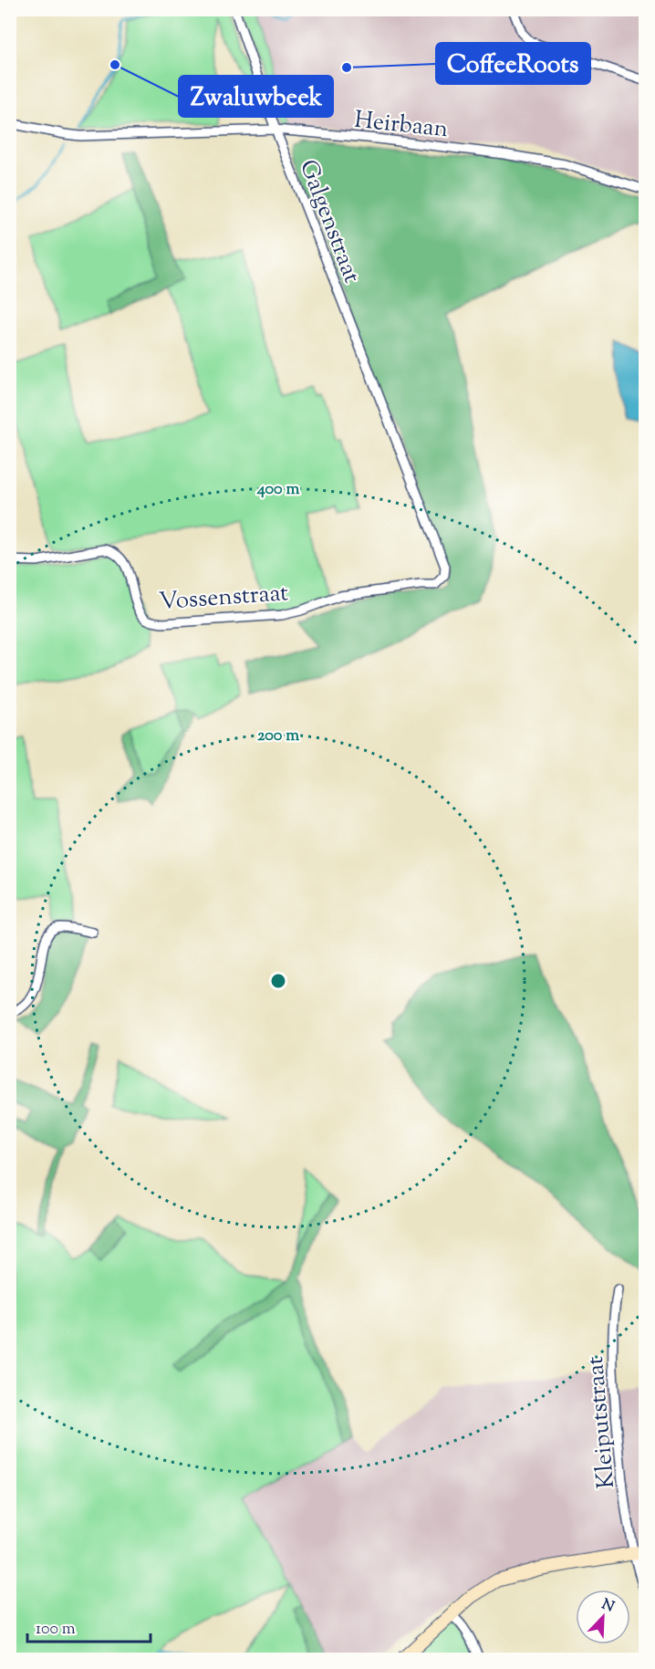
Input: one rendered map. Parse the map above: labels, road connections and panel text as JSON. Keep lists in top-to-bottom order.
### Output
{
  "streets": {
    "street": [
      "Heirbaan",
      "Galgenstraat",
      "Vossenstraat",
      "Kleiputstraat"
    ]
  },
  "crossings": [
    ["Heirbaan", "Galgenstraat"],
    ["Galgenstraat", "Vossenstraat"]
  ],
  "places": ["Zwaluwbeek", "CoffeeRoots"],
  "scale_bar": "100 m",
  "north": "top right",
  "rings": ["400 m", "200 m"]
}
